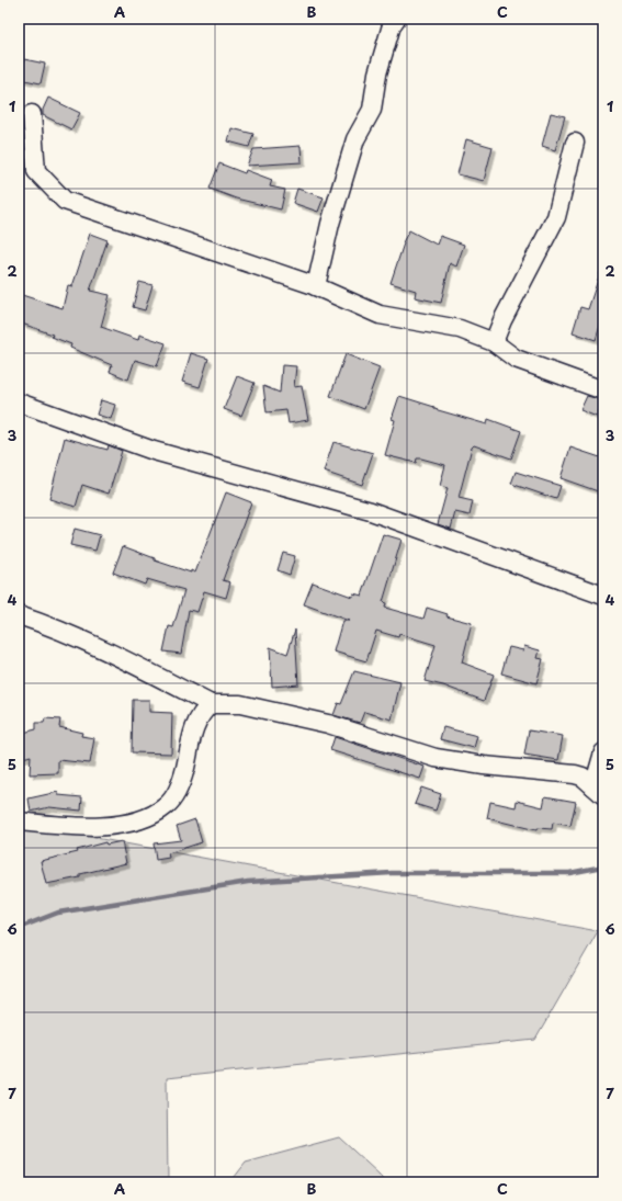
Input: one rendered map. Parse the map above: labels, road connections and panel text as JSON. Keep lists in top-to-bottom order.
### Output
{
  "grid": {
    "columns": ["A", "B", "C"],
    "rows": [
      "1",
      "2",
      "3",
      "4",
      "5",
      "6",
      "7"
    ]
  }
}
